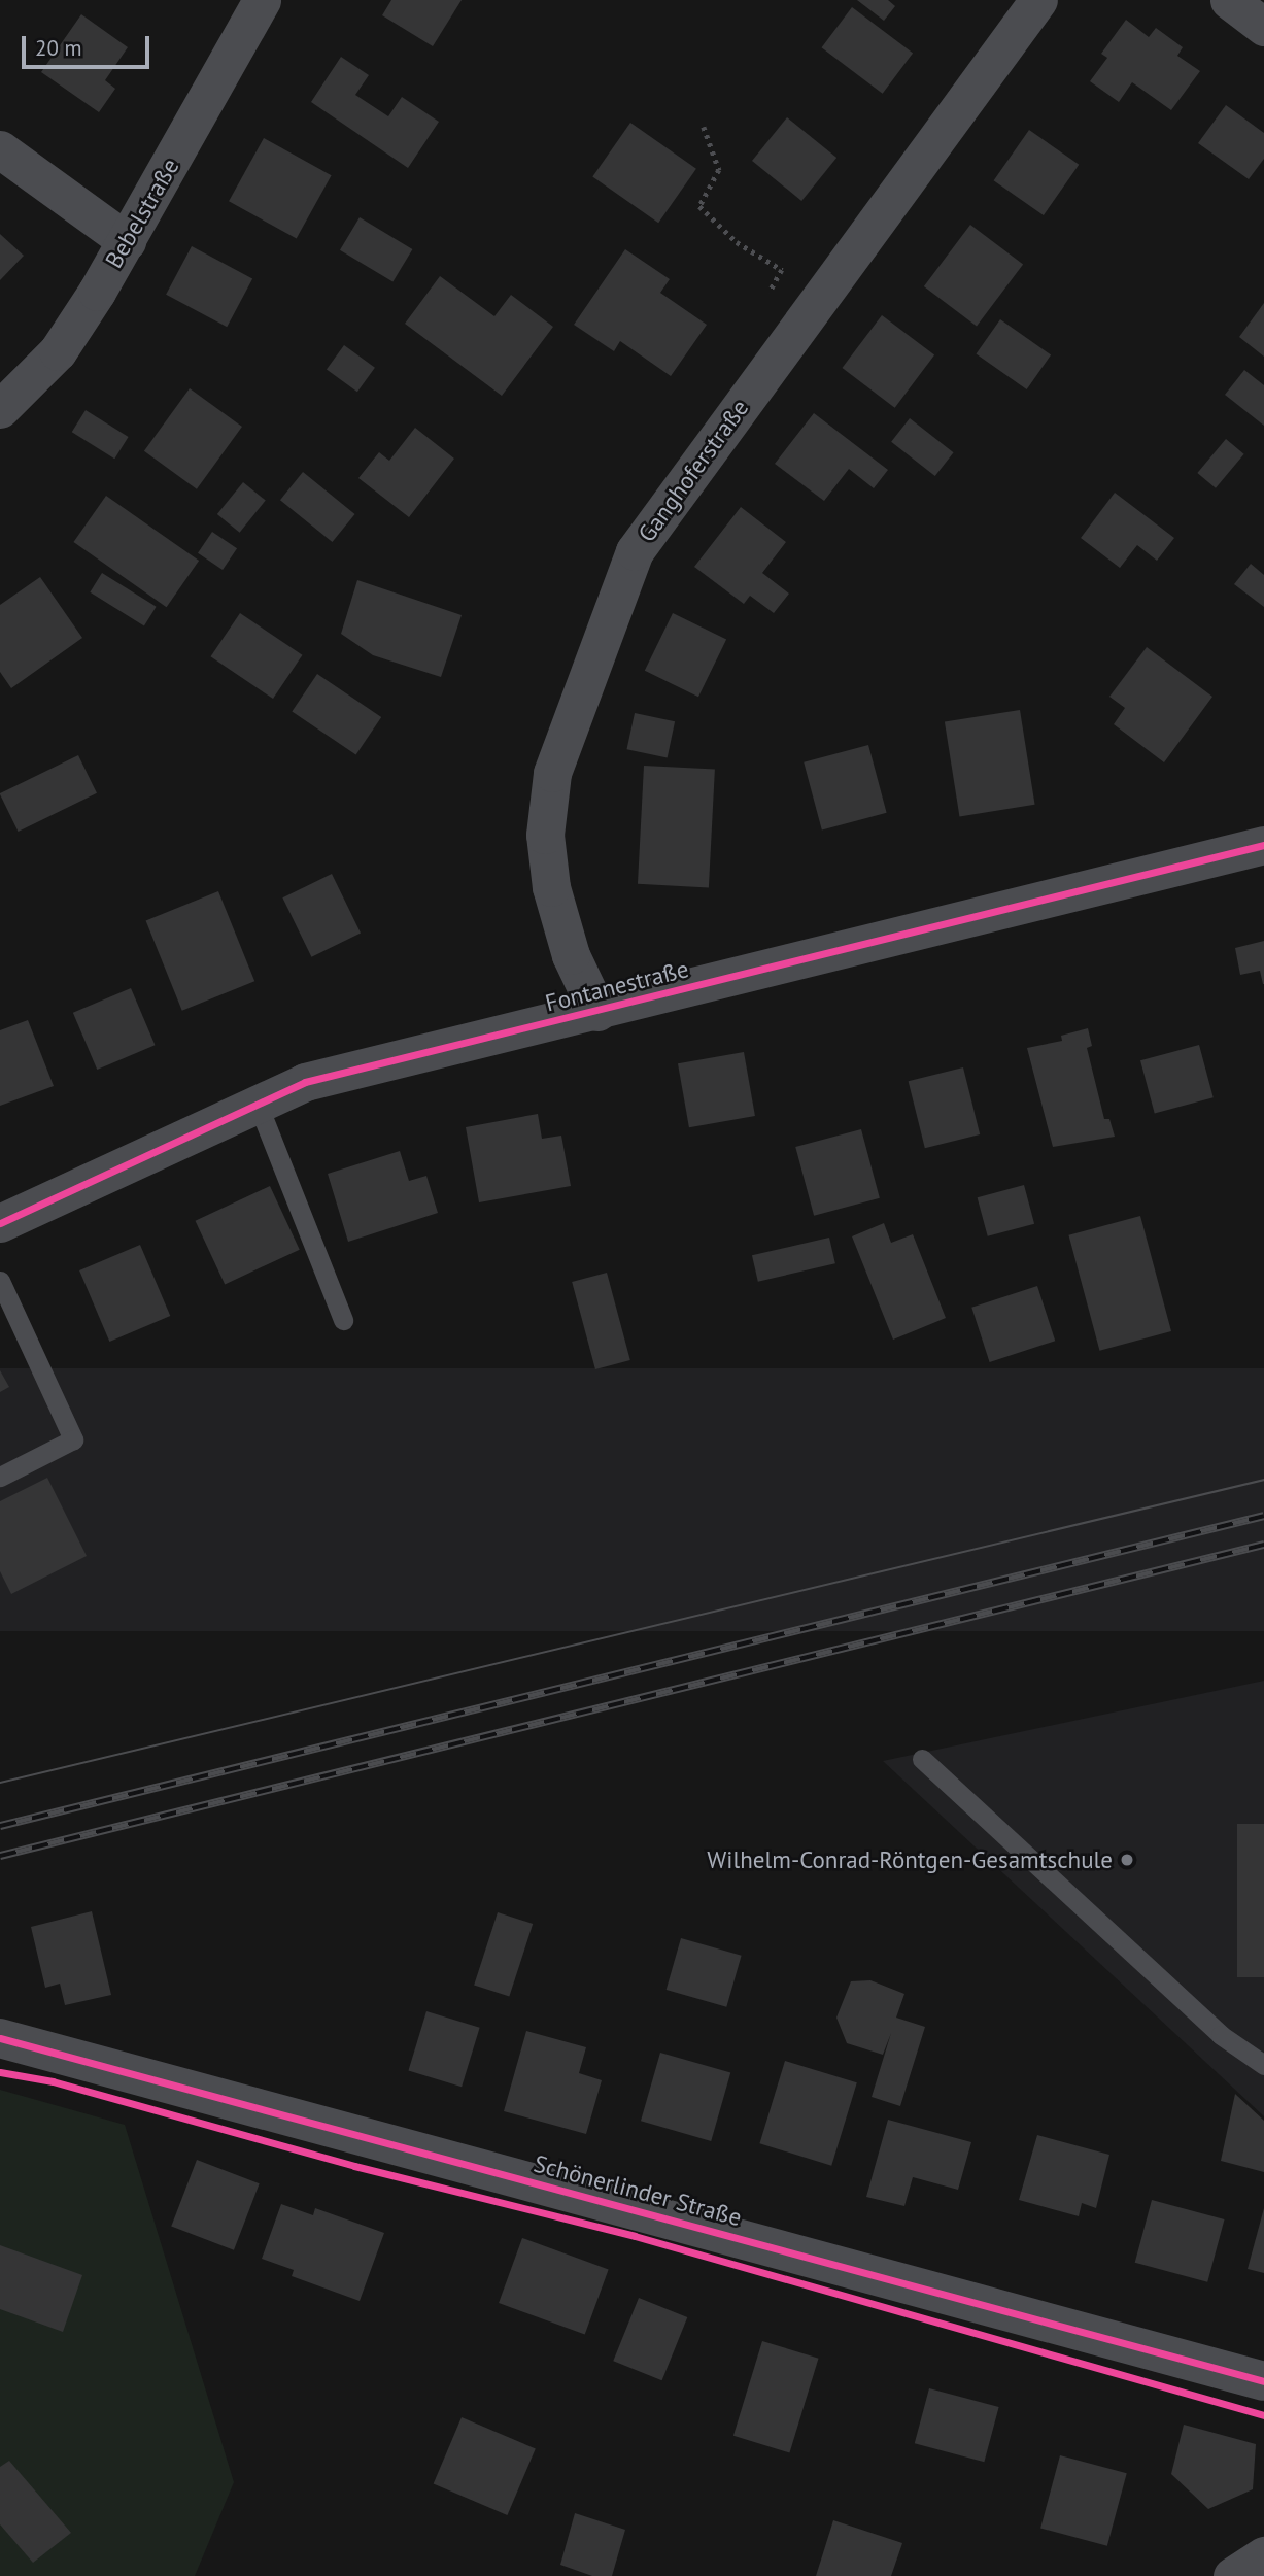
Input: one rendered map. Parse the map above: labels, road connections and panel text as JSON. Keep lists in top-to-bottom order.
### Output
{
  "streets": {
    "street": [
      "Bebelstraße",
      "Ganghoferstraße",
      "Fontanestraße",
      "Schönerlinder Straße"
    ]
  },
  "crossings": [
    ["Ganghoferstraße", "Fontanestraße"]
  ],
  "places": ["Wilhelm-Conrad-Röntgen-Gesamtschule"],
  "scale_bar": "20 m"
}
